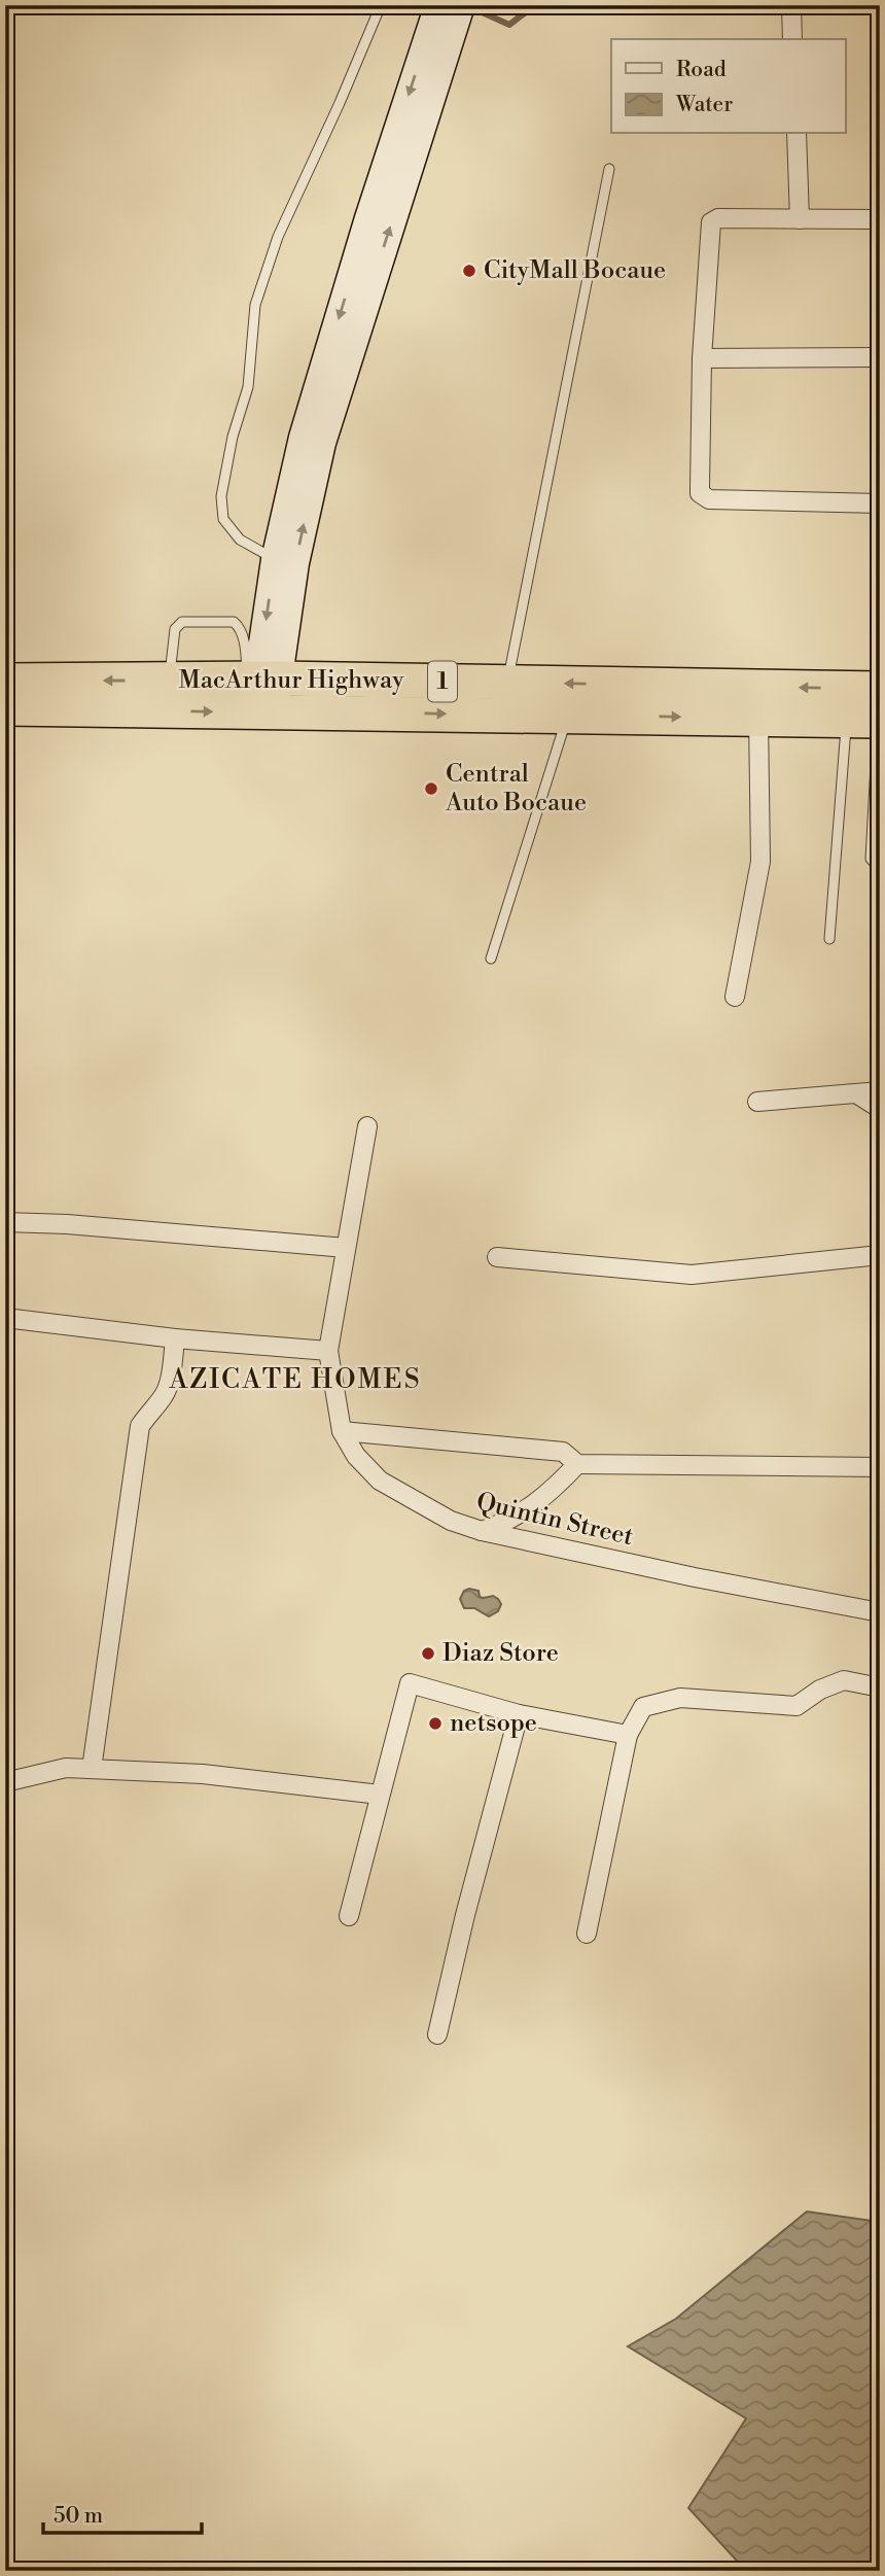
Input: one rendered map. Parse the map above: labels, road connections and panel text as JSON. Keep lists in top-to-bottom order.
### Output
{
  "streets": {
    "highway": ["MacArthur Highway", "1"],
    "street": ["Quintin Street"]
  },
  "districts": ["AZICATE HOMES"],
  "places": [
    "CityMall Bocaue",
    "Central Auto Bocaue",
    "Diaz Store",
    "netsope"
  ],
  "legend": ["Road", "Water"],
  "scale_bar": "50 m"
}
